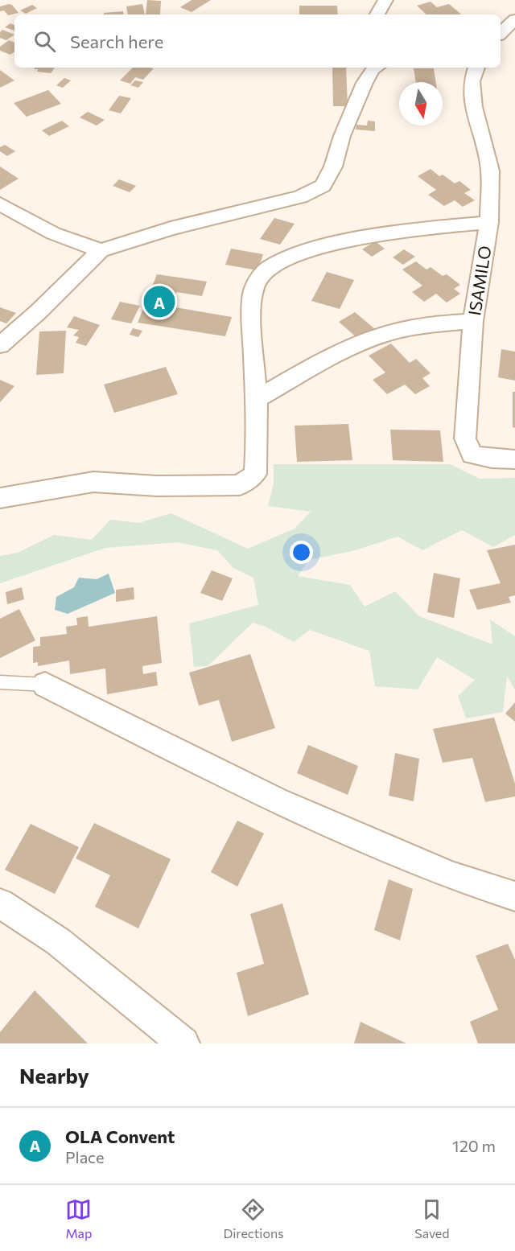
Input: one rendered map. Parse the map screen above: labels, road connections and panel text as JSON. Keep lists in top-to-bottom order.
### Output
{
  "streets": {
    "street": ["ISAMILO"]
  },
  "north": "bottom",
  "page": {
    "search": "Search here",
    "pins": "A",
    "heading": "Nearby",
    "list": [
      {
        "mark": "A",
        "name": "OLA Convent",
        "note": "Place",
        "value": "120 m"
      }
    ],
    "nav": ["Map", "Directions", "Saved"]
  }
}
